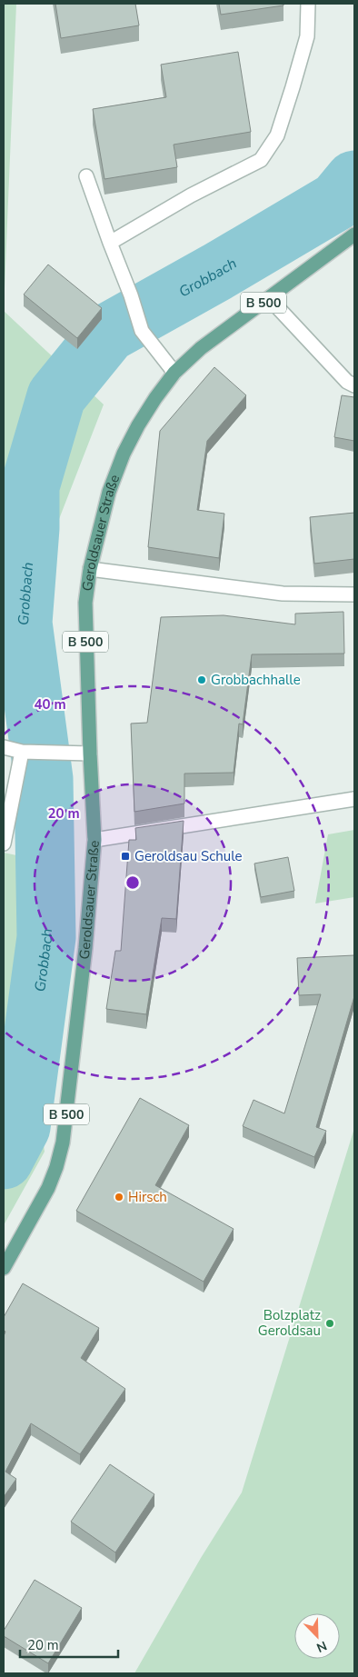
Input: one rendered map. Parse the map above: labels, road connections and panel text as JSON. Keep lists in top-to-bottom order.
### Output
{
  "streets": {
    "main road": ["B 500", "Geroldsauer Straße"]
  },
  "water": ["Grobbach"],
  "places": {
    "other": ["Grobbachhalle", "Hirsch", "Bolzplatz Geroldsau"],
    "transit": ["Geroldsau Schule"]
  },
  "scale_bar": "20 m",
  "north": "bottom right",
  "rings": ["40 m", "20 m"]
}
